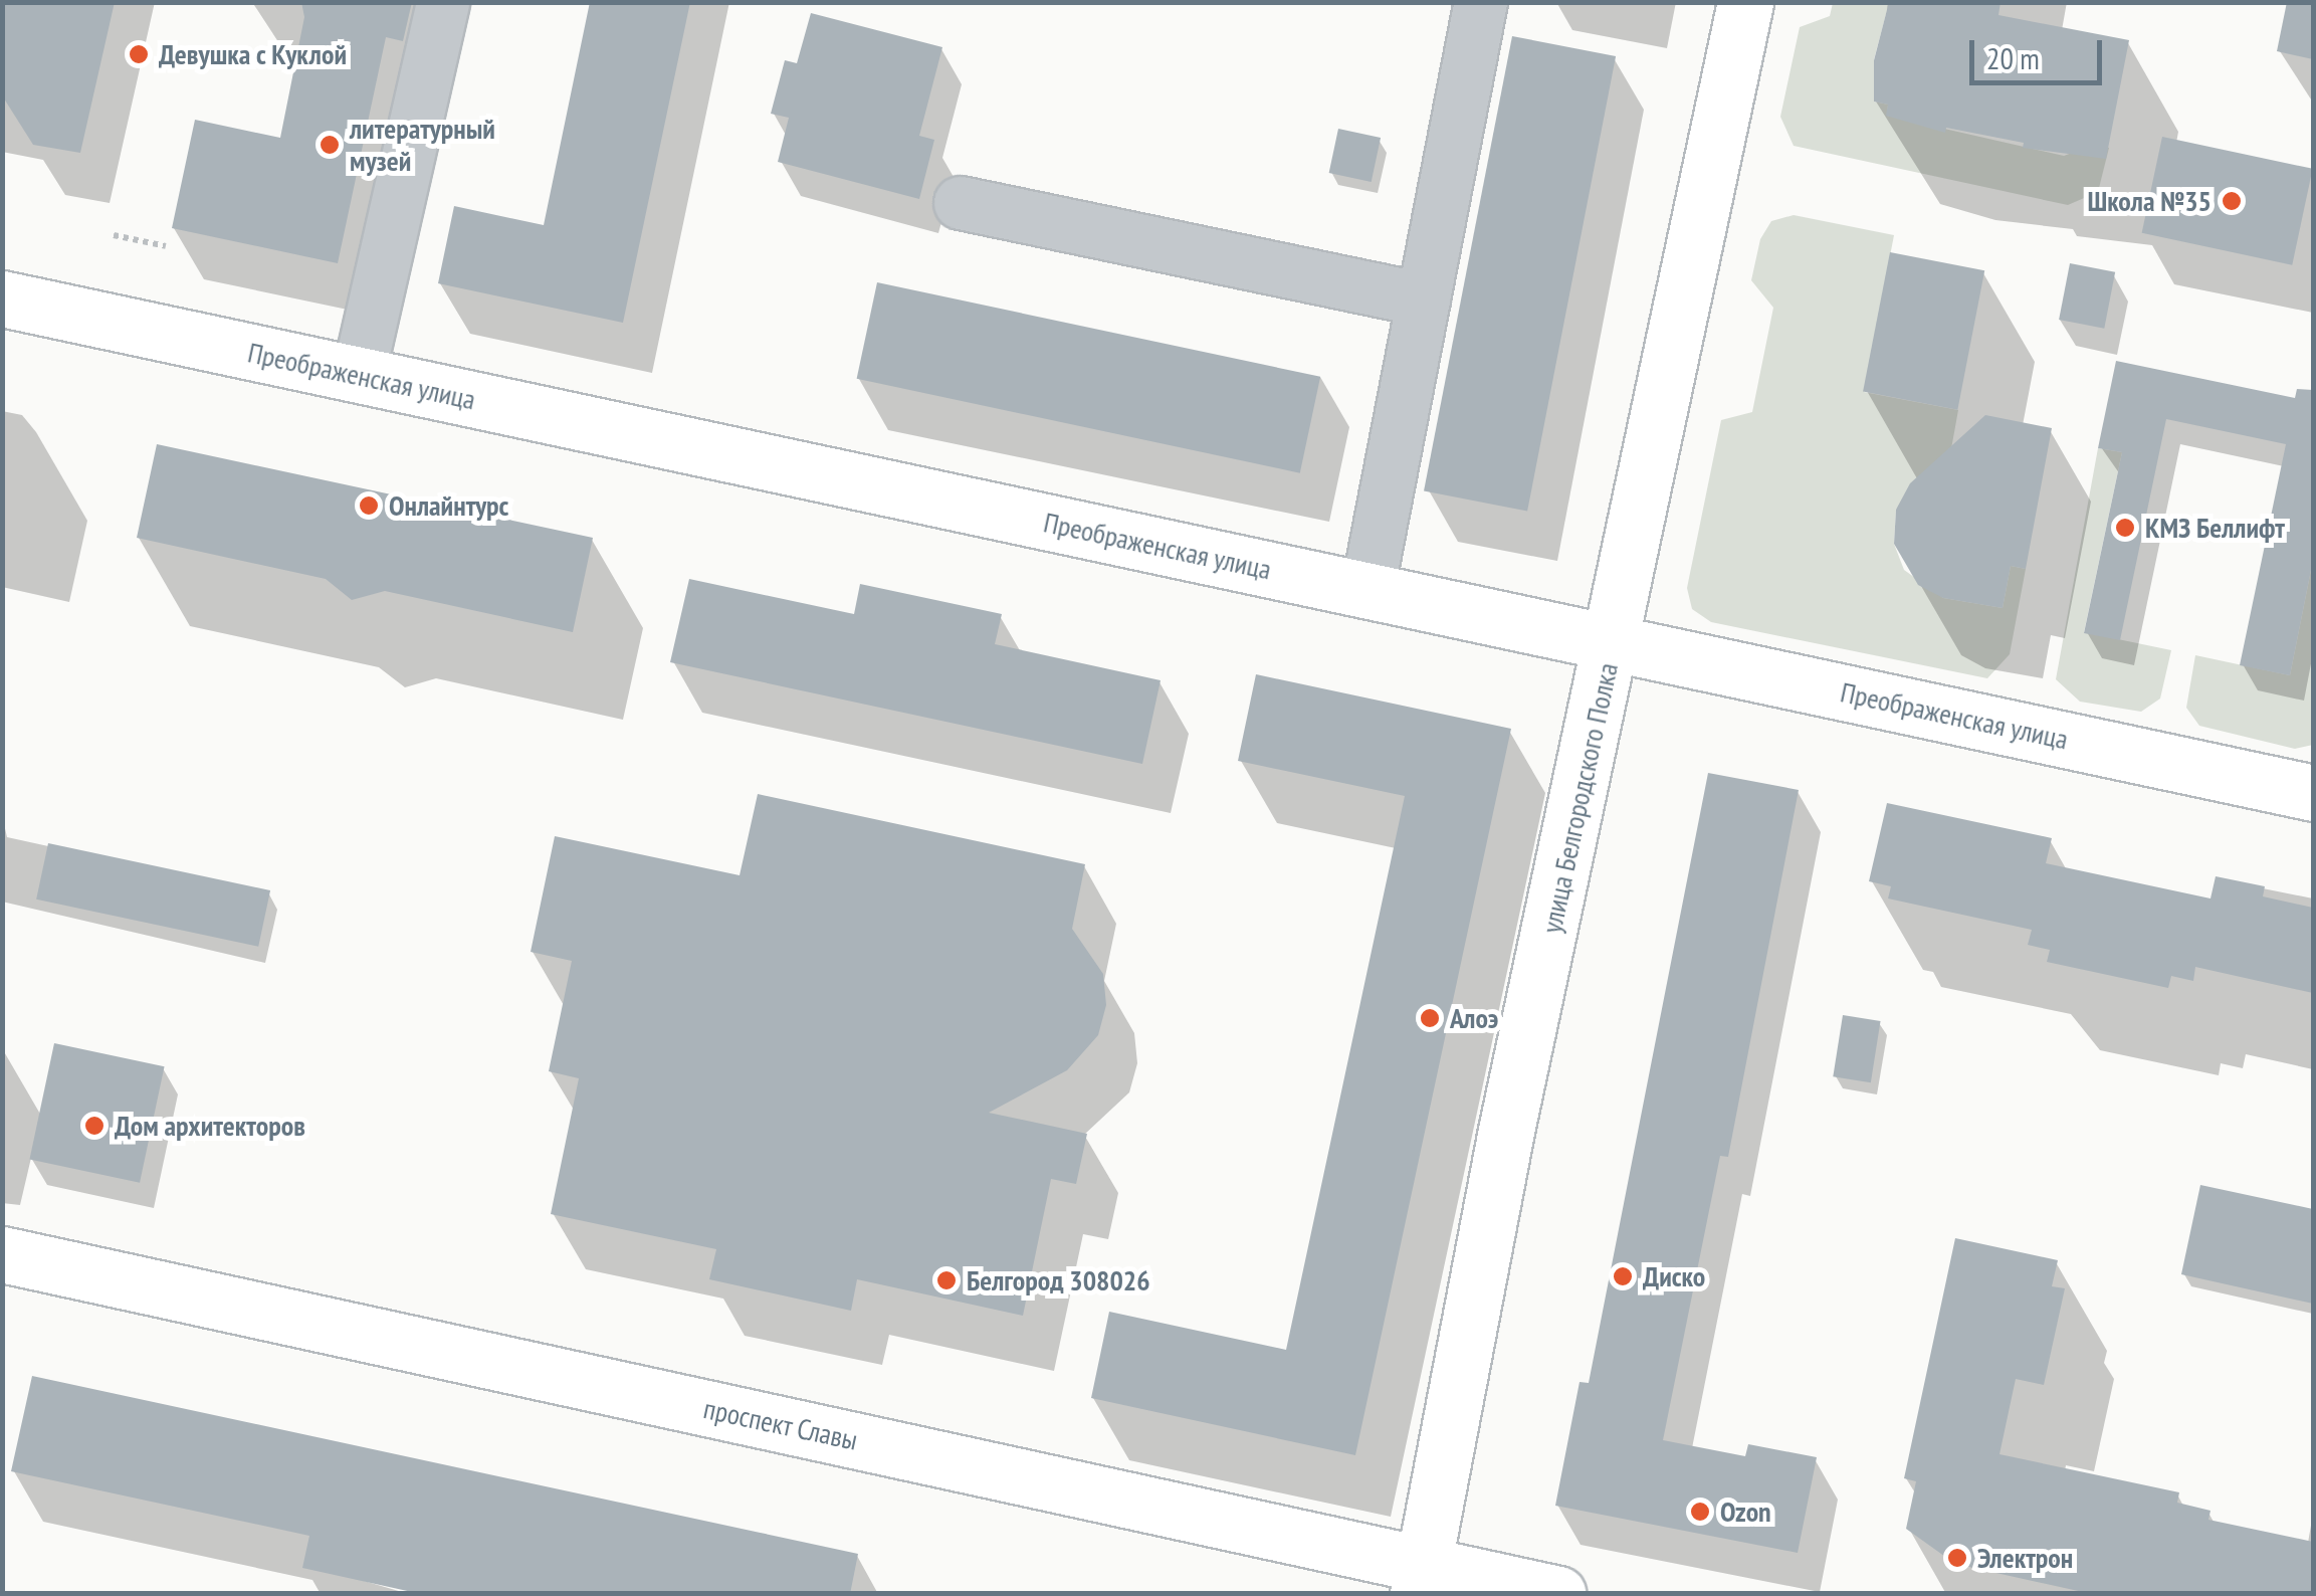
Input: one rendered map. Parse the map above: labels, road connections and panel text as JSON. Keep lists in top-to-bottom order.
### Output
{
  "streets": {
    "main road": ["Преображенская улица", "улица Белгородского Полка", "проспект Славы"]
  },
  "crossings": [
    ["Преображенская улица", "улица Белгородского Полка"],
    ["улица Белгородского Полка", "проспект Славы"]
  ],
  "places": [
    "Девушка с Куклой",
    "литературный музей",
    "Школа №35",
    "Онлайнтурс",
    "КМЗ Беллифт",
    "Алоэ",
    "Дом архитекторов",
    "Диско",
    "Белгород 308026",
    "Ozon",
    "Электрон"
  ],
  "scale_bar": "20 m"
}
